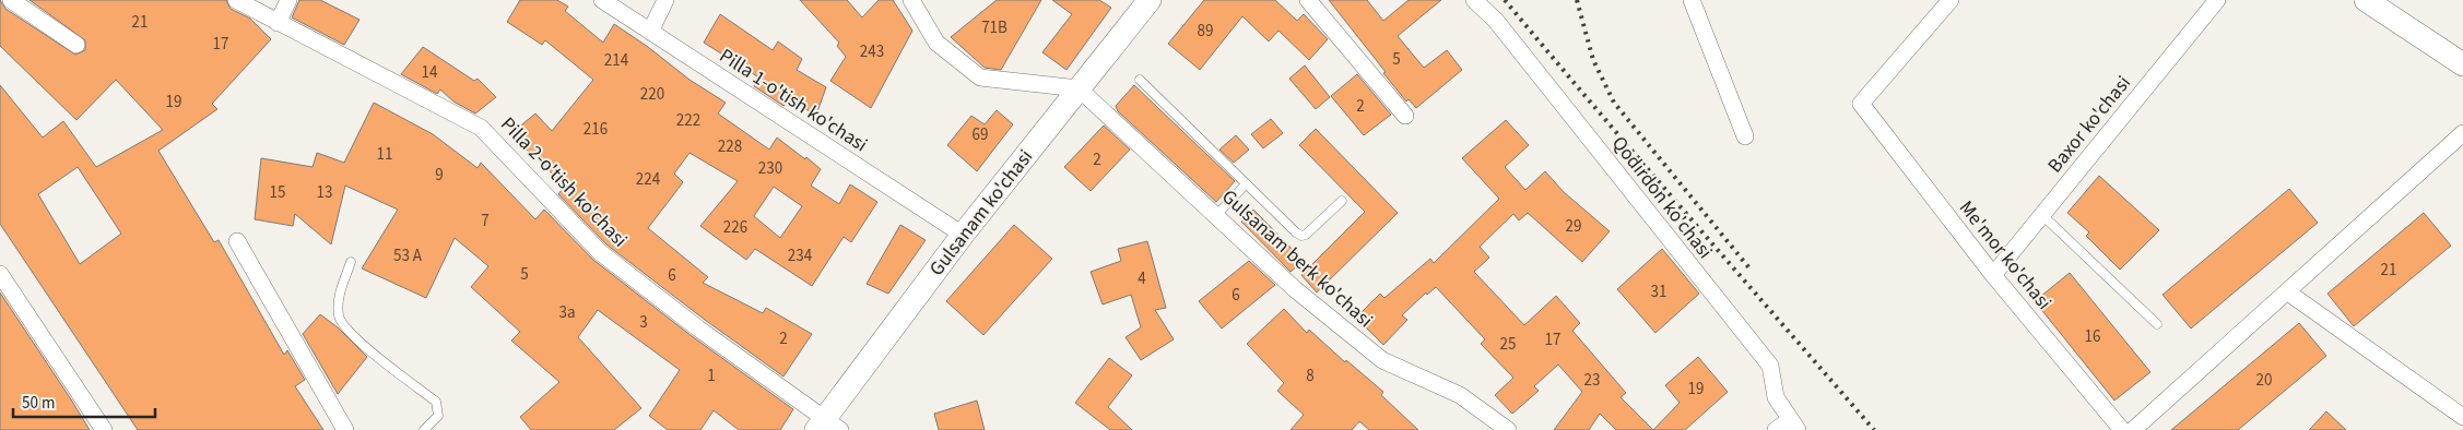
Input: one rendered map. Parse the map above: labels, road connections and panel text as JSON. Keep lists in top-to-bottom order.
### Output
{
  "streets": {
    "main road": ["Gulsanam ko'chasi"],
    "street": [
      "Pilla 1-o'tish ko'chasi",
      "Baxor ko'chasi",
      "Pilla 2-o'tish ko'chasi",
      "Qodirdon ko'chasi",
      "Me'mor ko'chasi",
      "Gulsanam berk ko'chasi"
    ]
  },
  "crossings": [
    ["Pilla 1-o'tish ko'chasi", "Gulsanam ko'chasi"],
    ["Baxor ko'chasi", "Me'mor ko'chasi"],
    ["Pilla 2-o'tish ko'chasi", "Gulsanam ko'chasi"],
    ["Gulsanam ko'chasi", "Gulsanam berk ko'chasi"]
  ],
  "house_numbers": [
    "21",
    "71B",
    "89",
    "17",
    "243",
    "5",
    "214",
    "14",
    "220",
    "19",
    "2",
    "222",
    "216",
    "69",
    "228",
    "11",
    "2",
    "230",
    "9",
    "224",
    "15",
    "13",
    "7",
    "29",
    "226",
    "53 А",
    "234",
    "21",
    "5",
    "6",
    "4",
    "31",
    "6",
    "3a",
    "3",
    "16",
    "2",
    "17",
    "25",
    "1",
    "8",
    "23",
    "20",
    "19"
  ],
  "scale_bar": "50 m"
}
